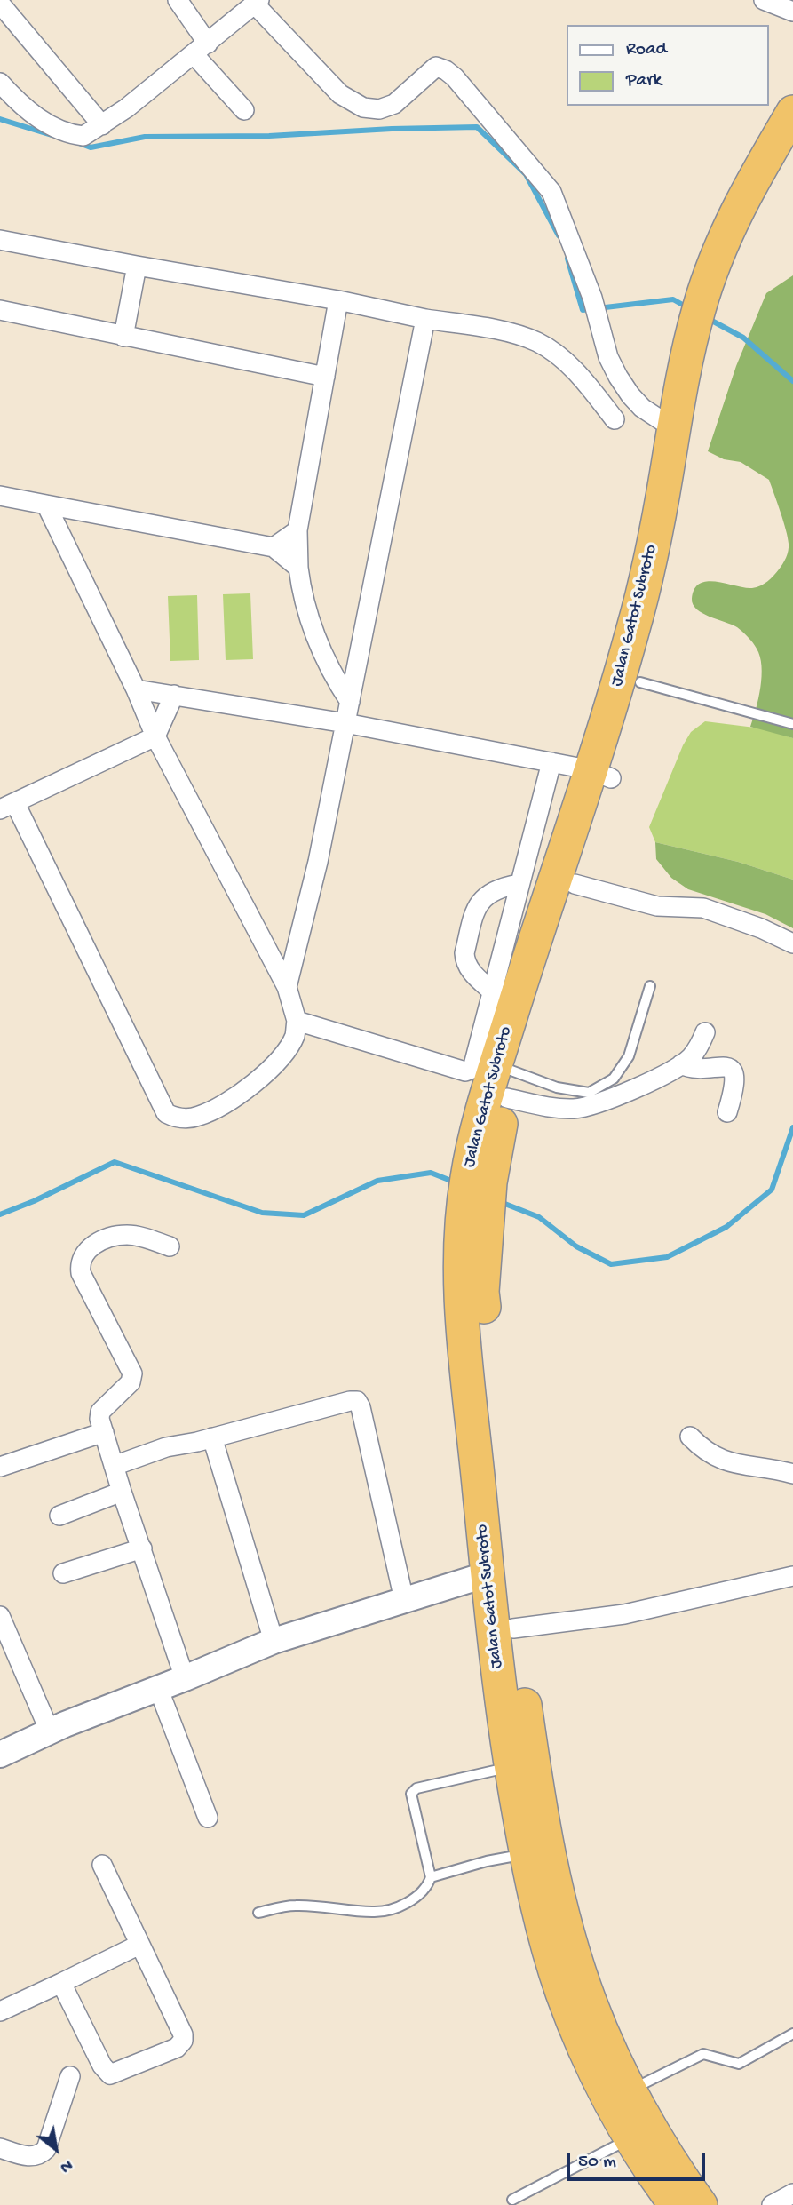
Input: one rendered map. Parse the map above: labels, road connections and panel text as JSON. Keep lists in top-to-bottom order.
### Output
{
  "streets": {
    "highway": ["Jalan Gatot Subroto"]
  },
  "legend": ["Road", "Park"],
  "scale_bar": "50 m",
  "north": "bottom right"
}
